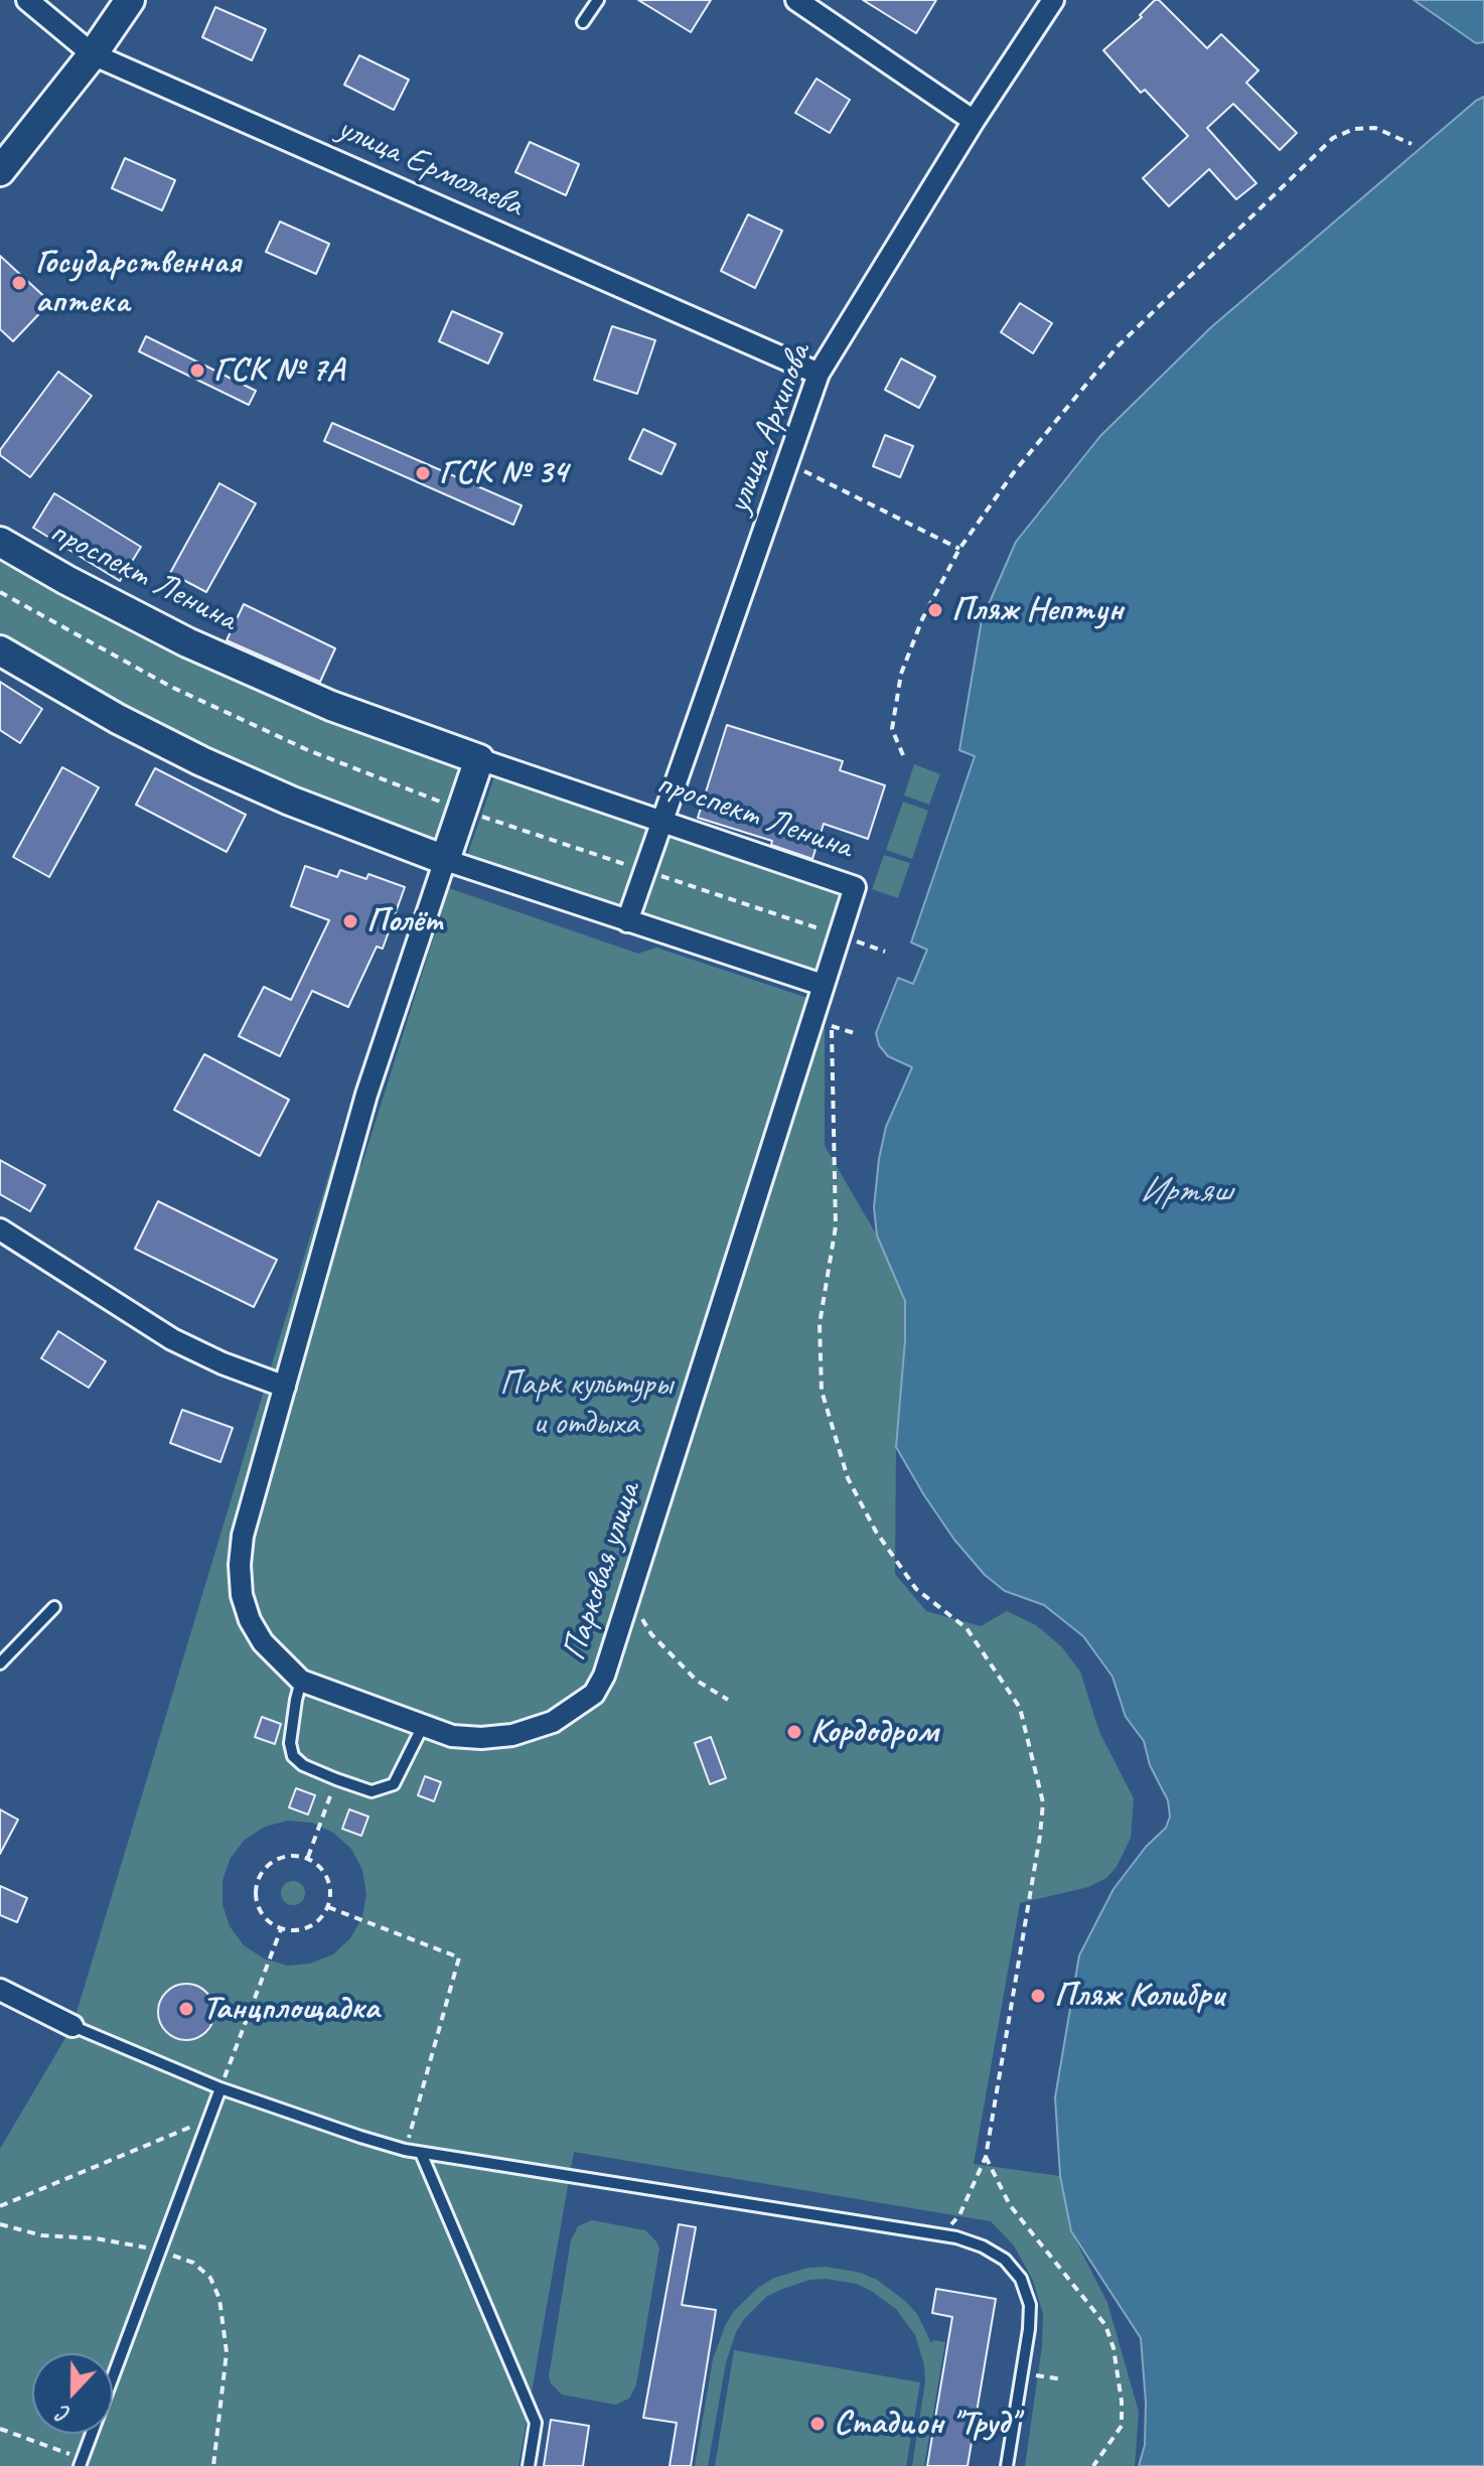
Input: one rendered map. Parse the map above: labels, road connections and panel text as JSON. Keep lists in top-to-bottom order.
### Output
{
  "streets": {
    "street": [
      "улица Ермолаева",
      "улица Архипова",
      "проспект Ленина",
      "Парковая улица"
    ]
  },
  "crossings": [
    ["улица Ермолаева", "улица Архипова"],
    ["улица Архипова", "проспект Ленина"],
    ["проспект Ленина", "Парковая улица"]
  ],
  "water": ["Иртяш"],
  "parks": ["Парк культуры и отдыха"],
  "places": [
    "Государственная аптека",
    "ГСК № 7А",
    "ГСК № 34",
    "Пляж Нептун",
    "Полёт",
    "Кордодром",
    "Пляж Колибри",
    "Танцплощадка",
    "Стадион \"Труд\""
  ],
  "north": "bottom"
}
